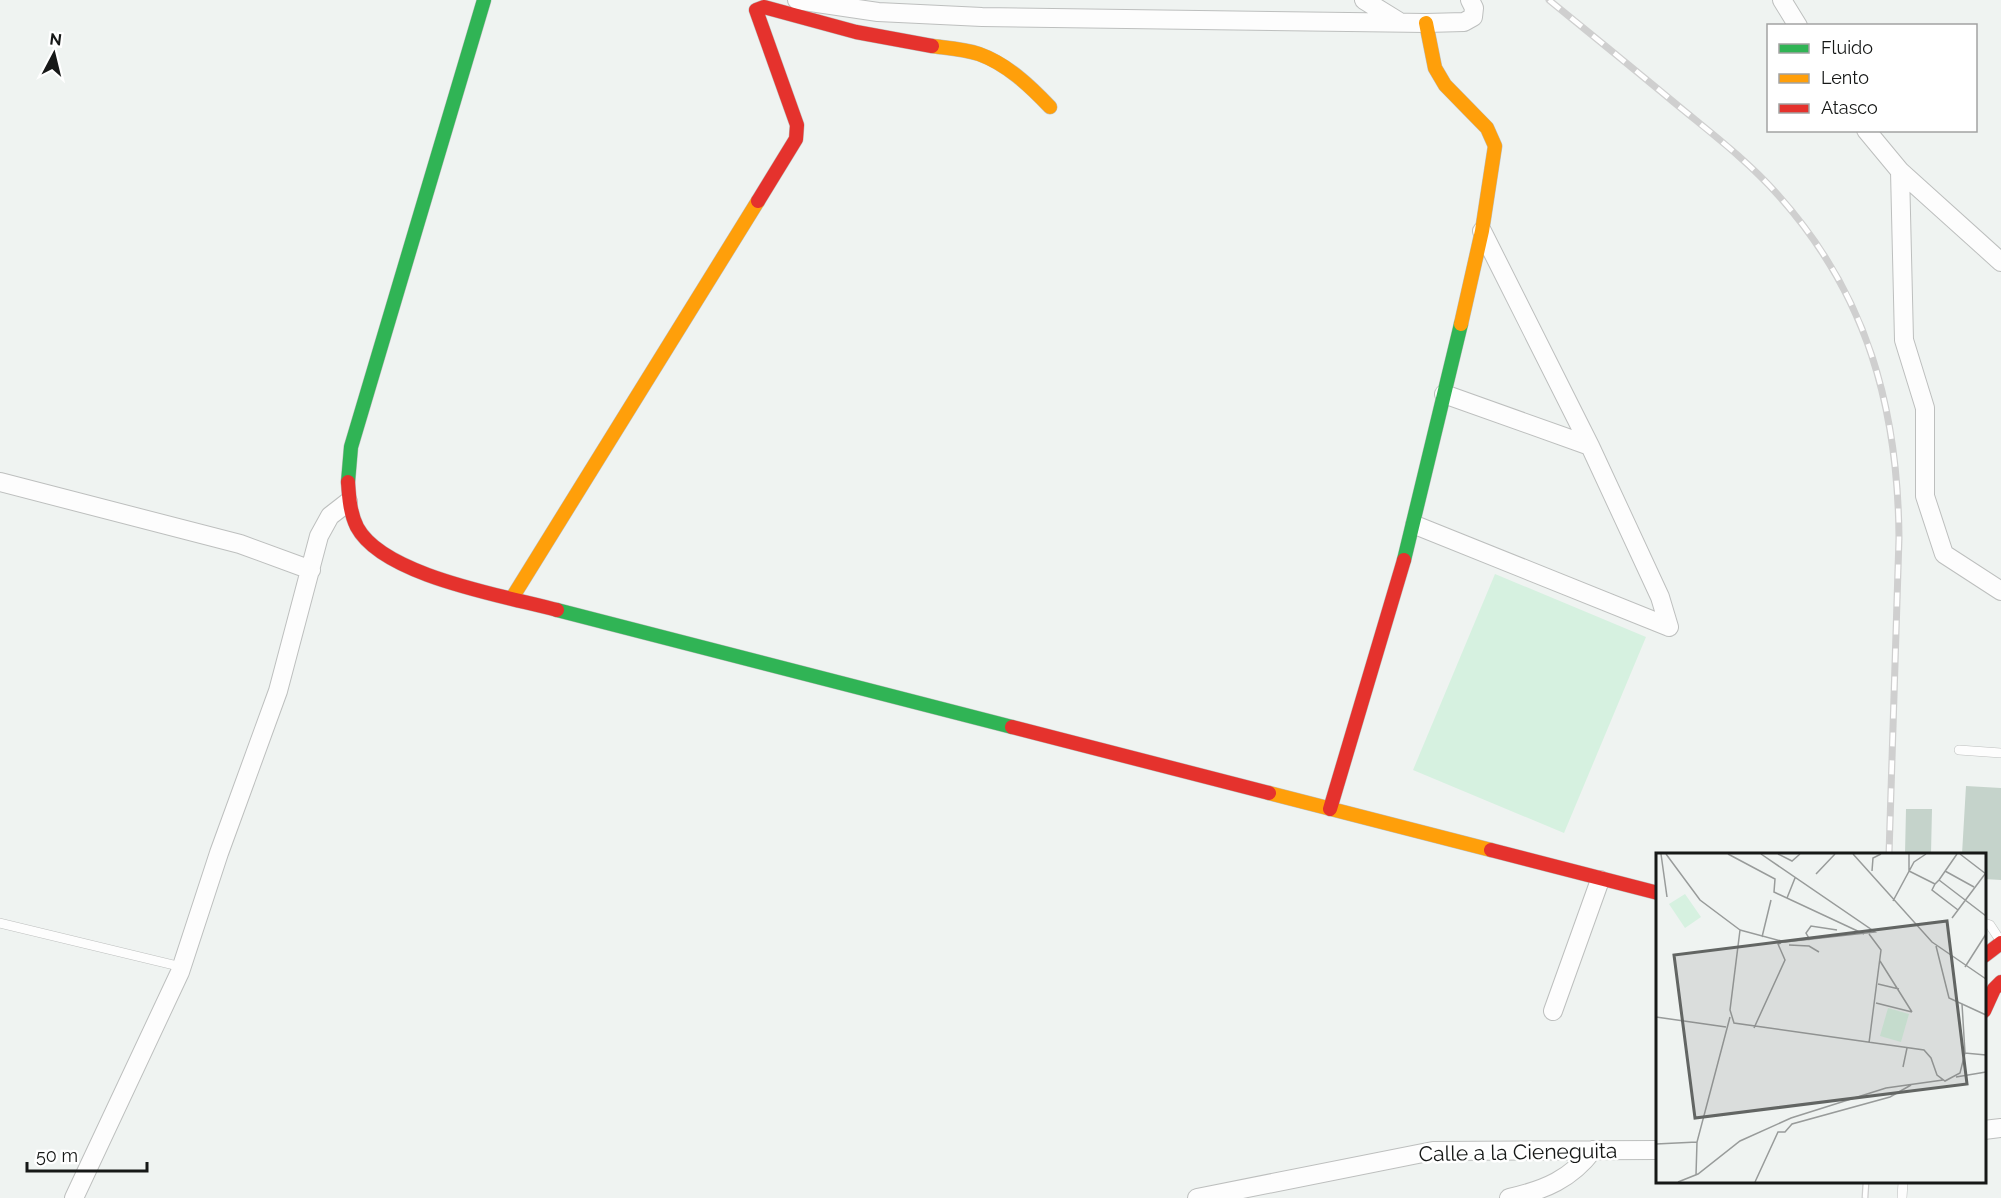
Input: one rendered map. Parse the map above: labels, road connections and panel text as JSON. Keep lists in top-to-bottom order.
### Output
{
  "streets": {
    "street": ["Calle a la Cieneguita"]
  },
  "legend": ["Fluido", "Lento", "Atasco"],
  "scale_bar": "50 m",
  "north": "top"
}
